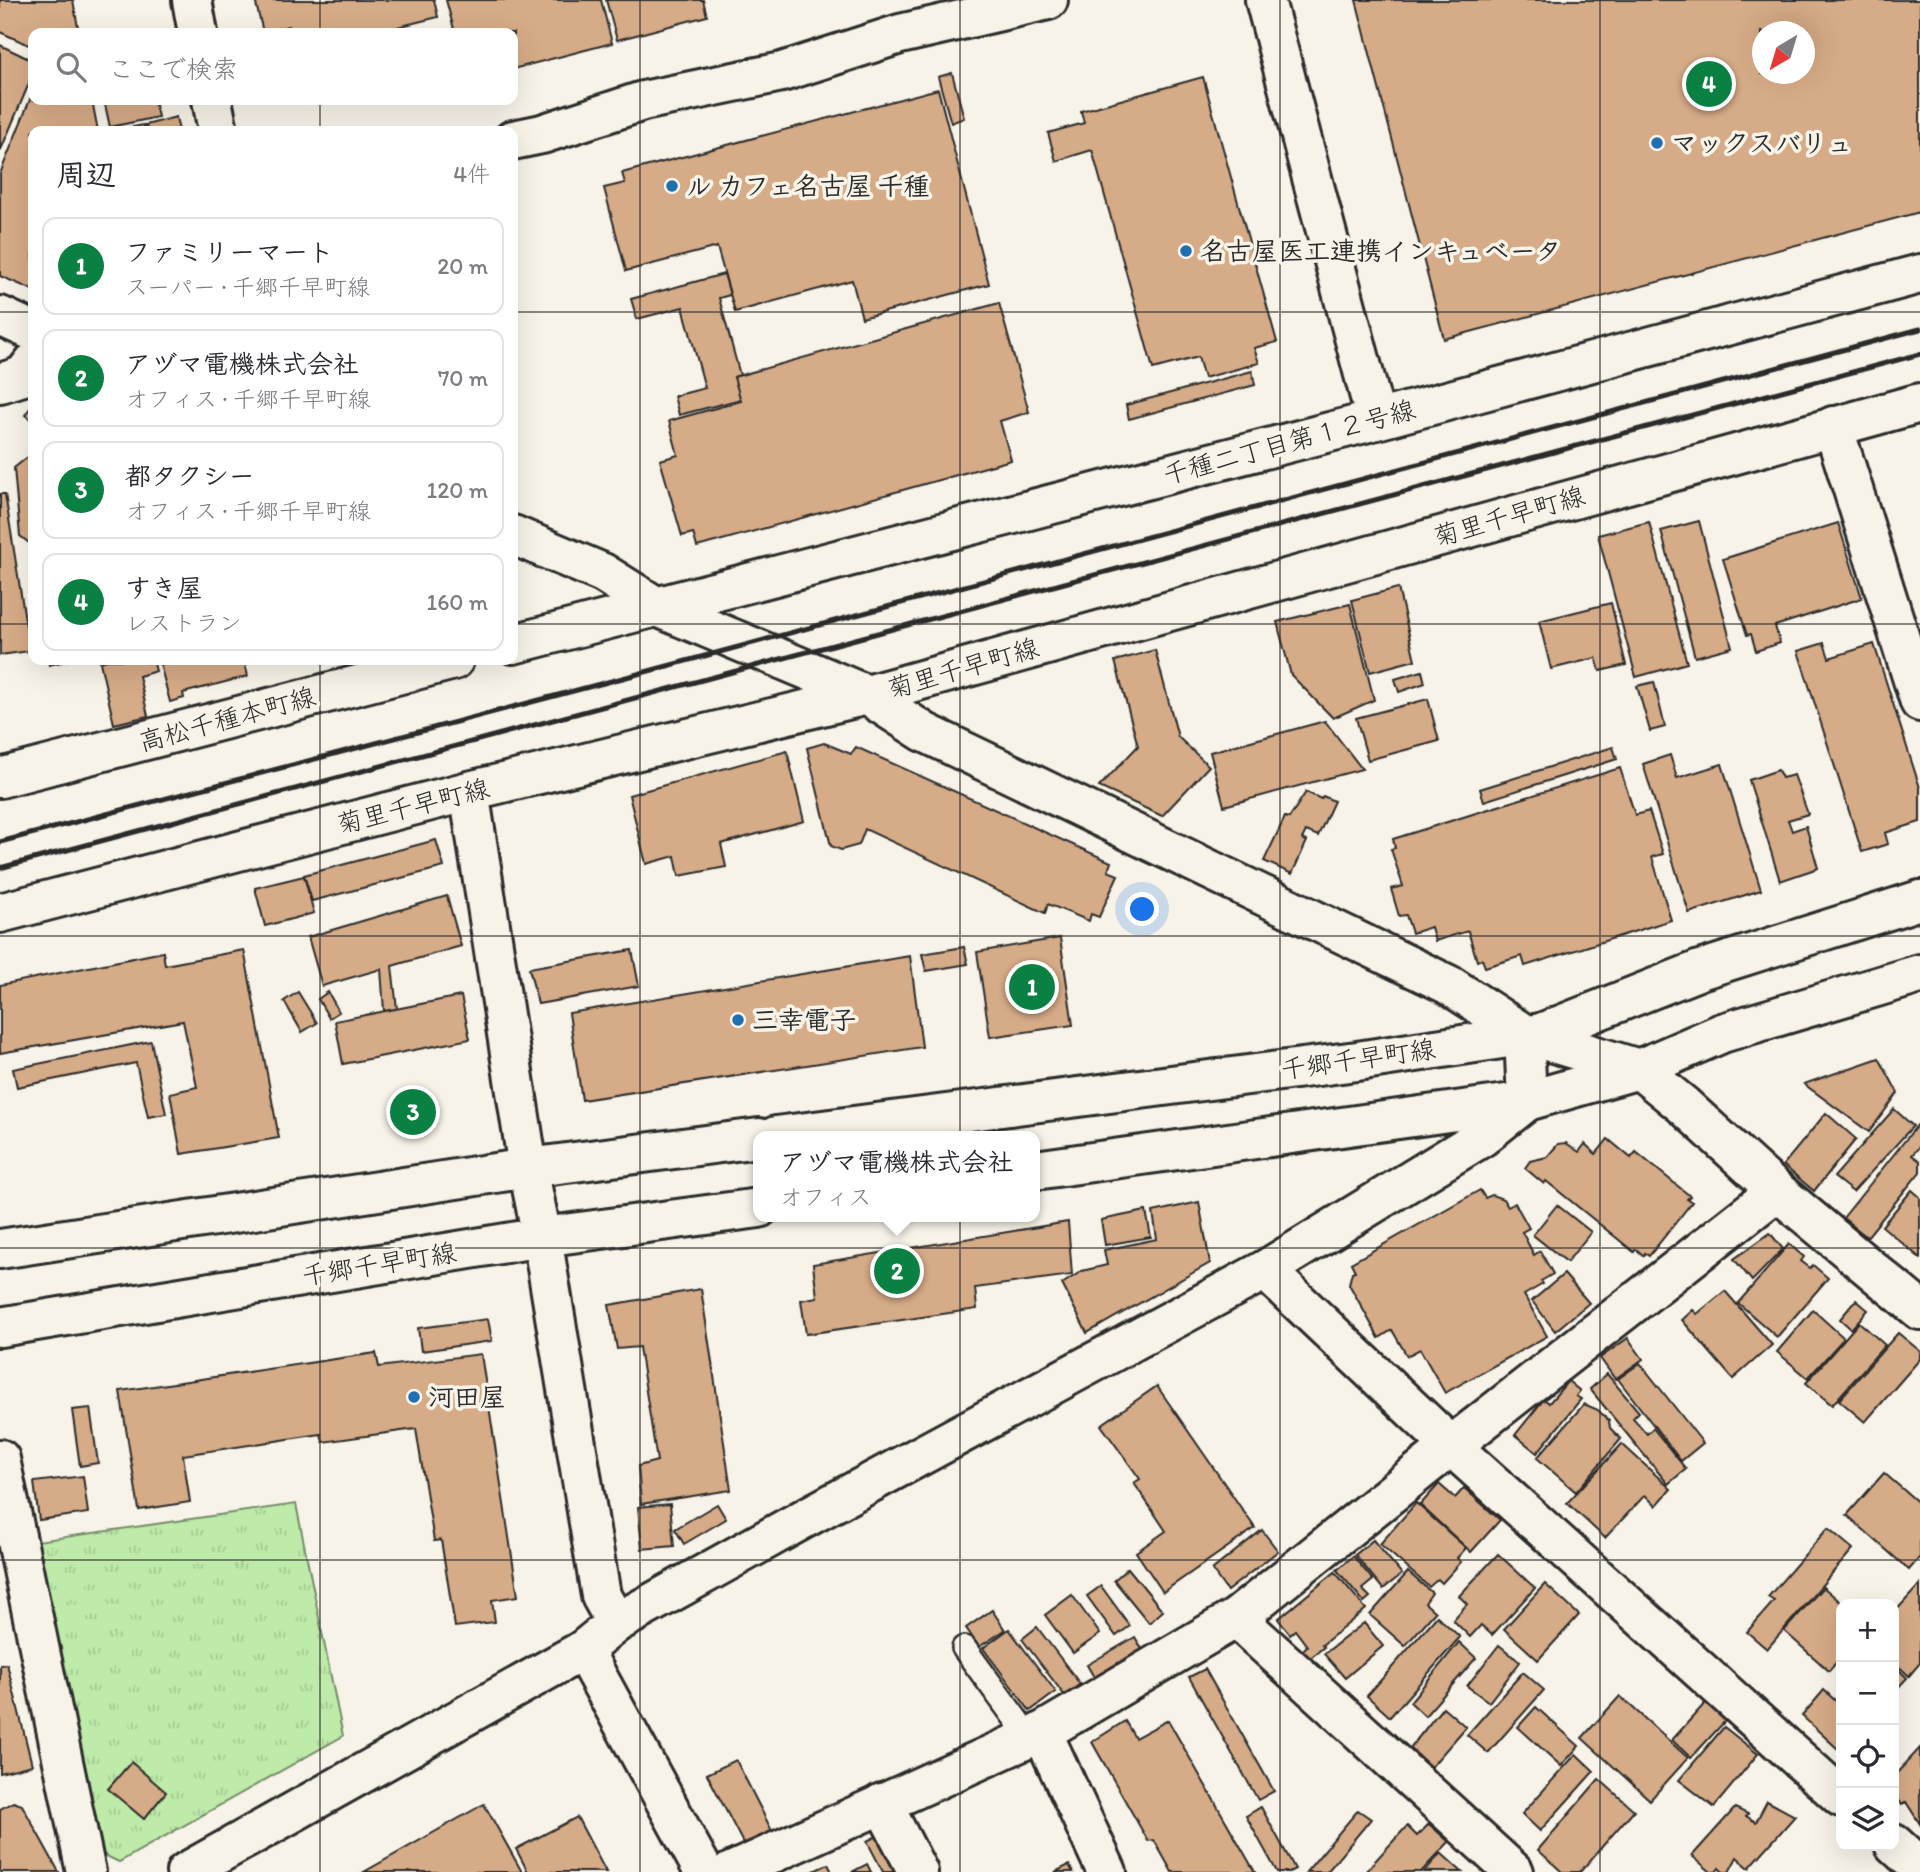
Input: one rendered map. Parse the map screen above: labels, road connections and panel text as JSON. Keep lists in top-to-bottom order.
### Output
{
  "streets": {
    "street": [
      "千種二丁目第１２号線",
      "菊里千早町線",
      "高松千種本町線",
      "千郷千早町線"
    ]
  },
  "places": [
    "マックスバリュ",
    "ル カフェ名古屋 千種",
    "名古屋医工連携インキュベータ",
    "三幸電子",
    "河田屋"
  ],
  "north": "bottom left",
  "page": {
    "search": "ここで検索",
    "pins": [
      "4",
      "1",
      "3",
      "2"
    ],
    "heading": ["周辺", "4件"],
    "list": [
      {
        "mark": "1",
        "name": "ファミリーマート",
        "note": "スーパー · 千郷千早町線",
        "value": "20 m"
      },
      {
        "mark": "2",
        "name": "アヅマ電機株式会社",
        "note": "オフィス · 千郷千早町線",
        "value": "70 m"
      },
      {
        "mark": "3",
        "name": "都タクシー",
        "note": "オフィス · 千郷千早町線",
        "value": "120 m"
      },
      {
        "mark": "4",
        "name": "すき屋",
        "note": "レストラン",
        "value": "160 m"
      }
    ],
    "popup": ["アヅマ電機株式会社", "オフィス"],
    "map_buttons": ["+", "−"]
  }
}
